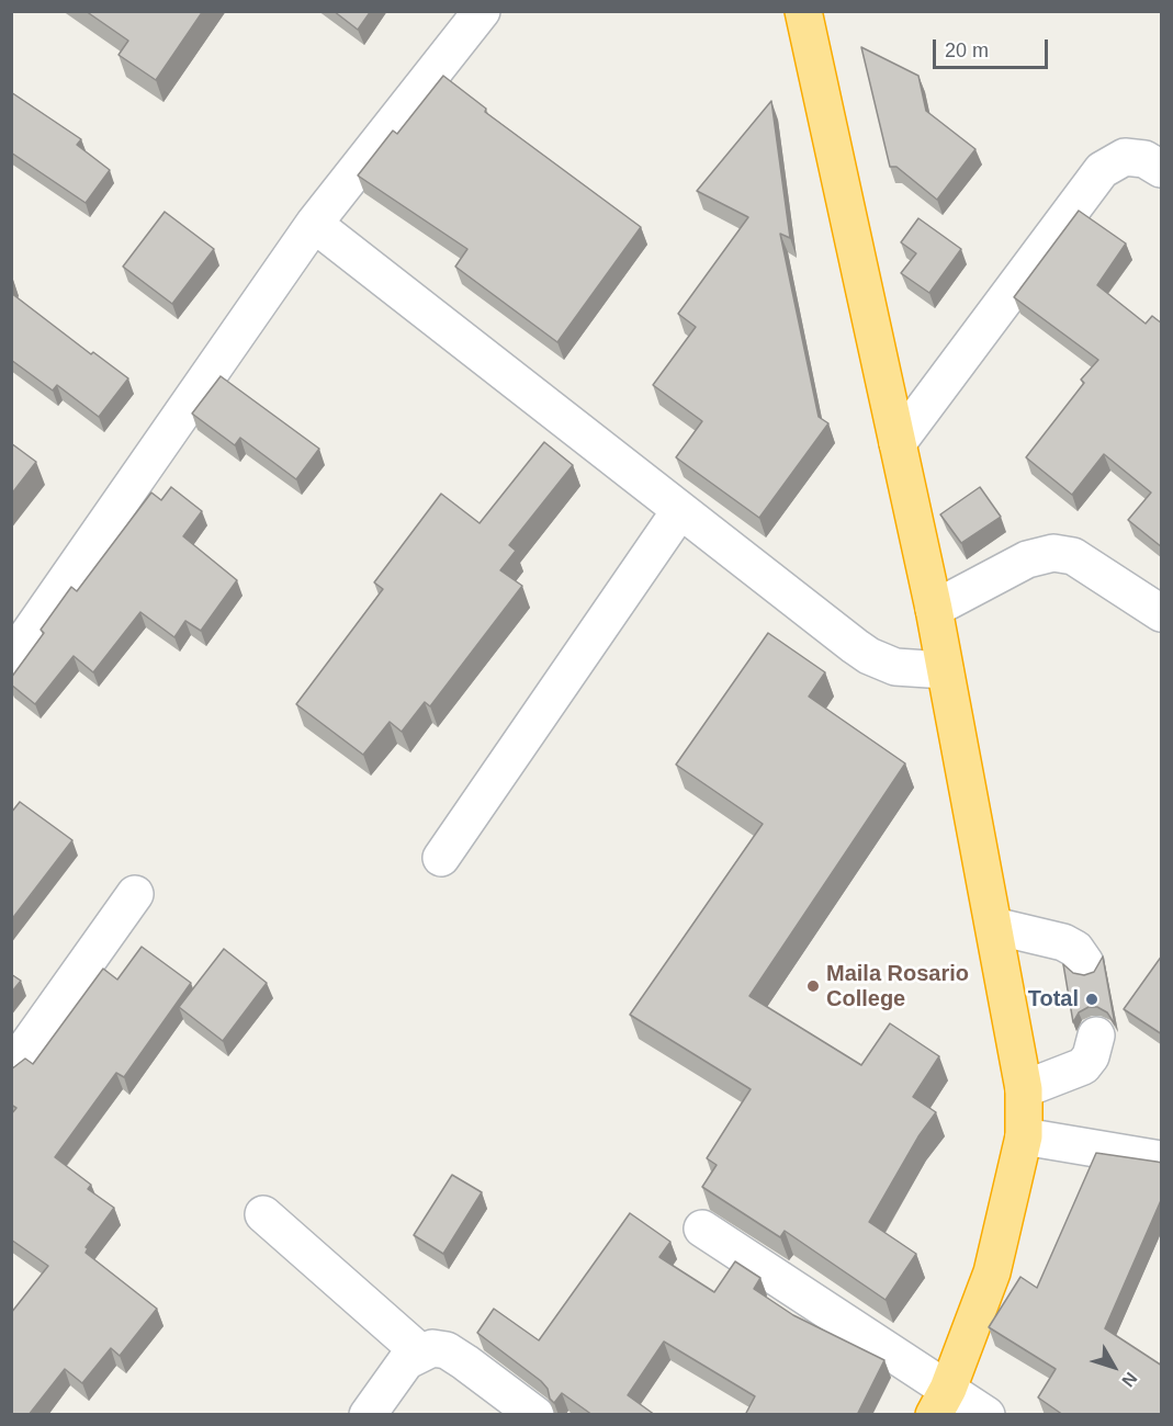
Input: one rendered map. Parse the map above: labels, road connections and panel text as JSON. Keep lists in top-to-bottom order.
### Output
{
  "places": ["Maila Rosario College", "Total"],
  "scale_bar": "20 m",
  "north": "bottom right"
}
